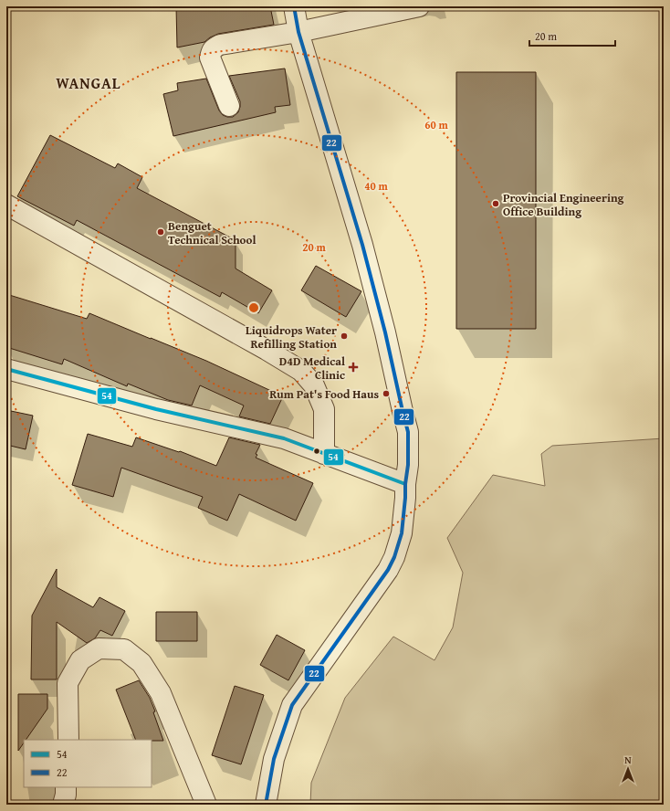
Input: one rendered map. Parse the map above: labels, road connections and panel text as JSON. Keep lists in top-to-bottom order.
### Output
{
  "districts": ["WANGAL"],
  "places": {
    "other": [
      "Provincial Engineering Office Building",
      "Benguet Technical School",
      "Liquidrops Water Refilling Station",
      "Rum Pat's Food Haus"
    ],
    "health": ["D4D Medical Clinic"]
  },
  "lines": ["transit line 22", "transit line 54"],
  "legend": ["54", "22"],
  "scale_bar": "20 m",
  "north": "top",
  "rings": ["60 m", "40 m", "20 m"]
}
